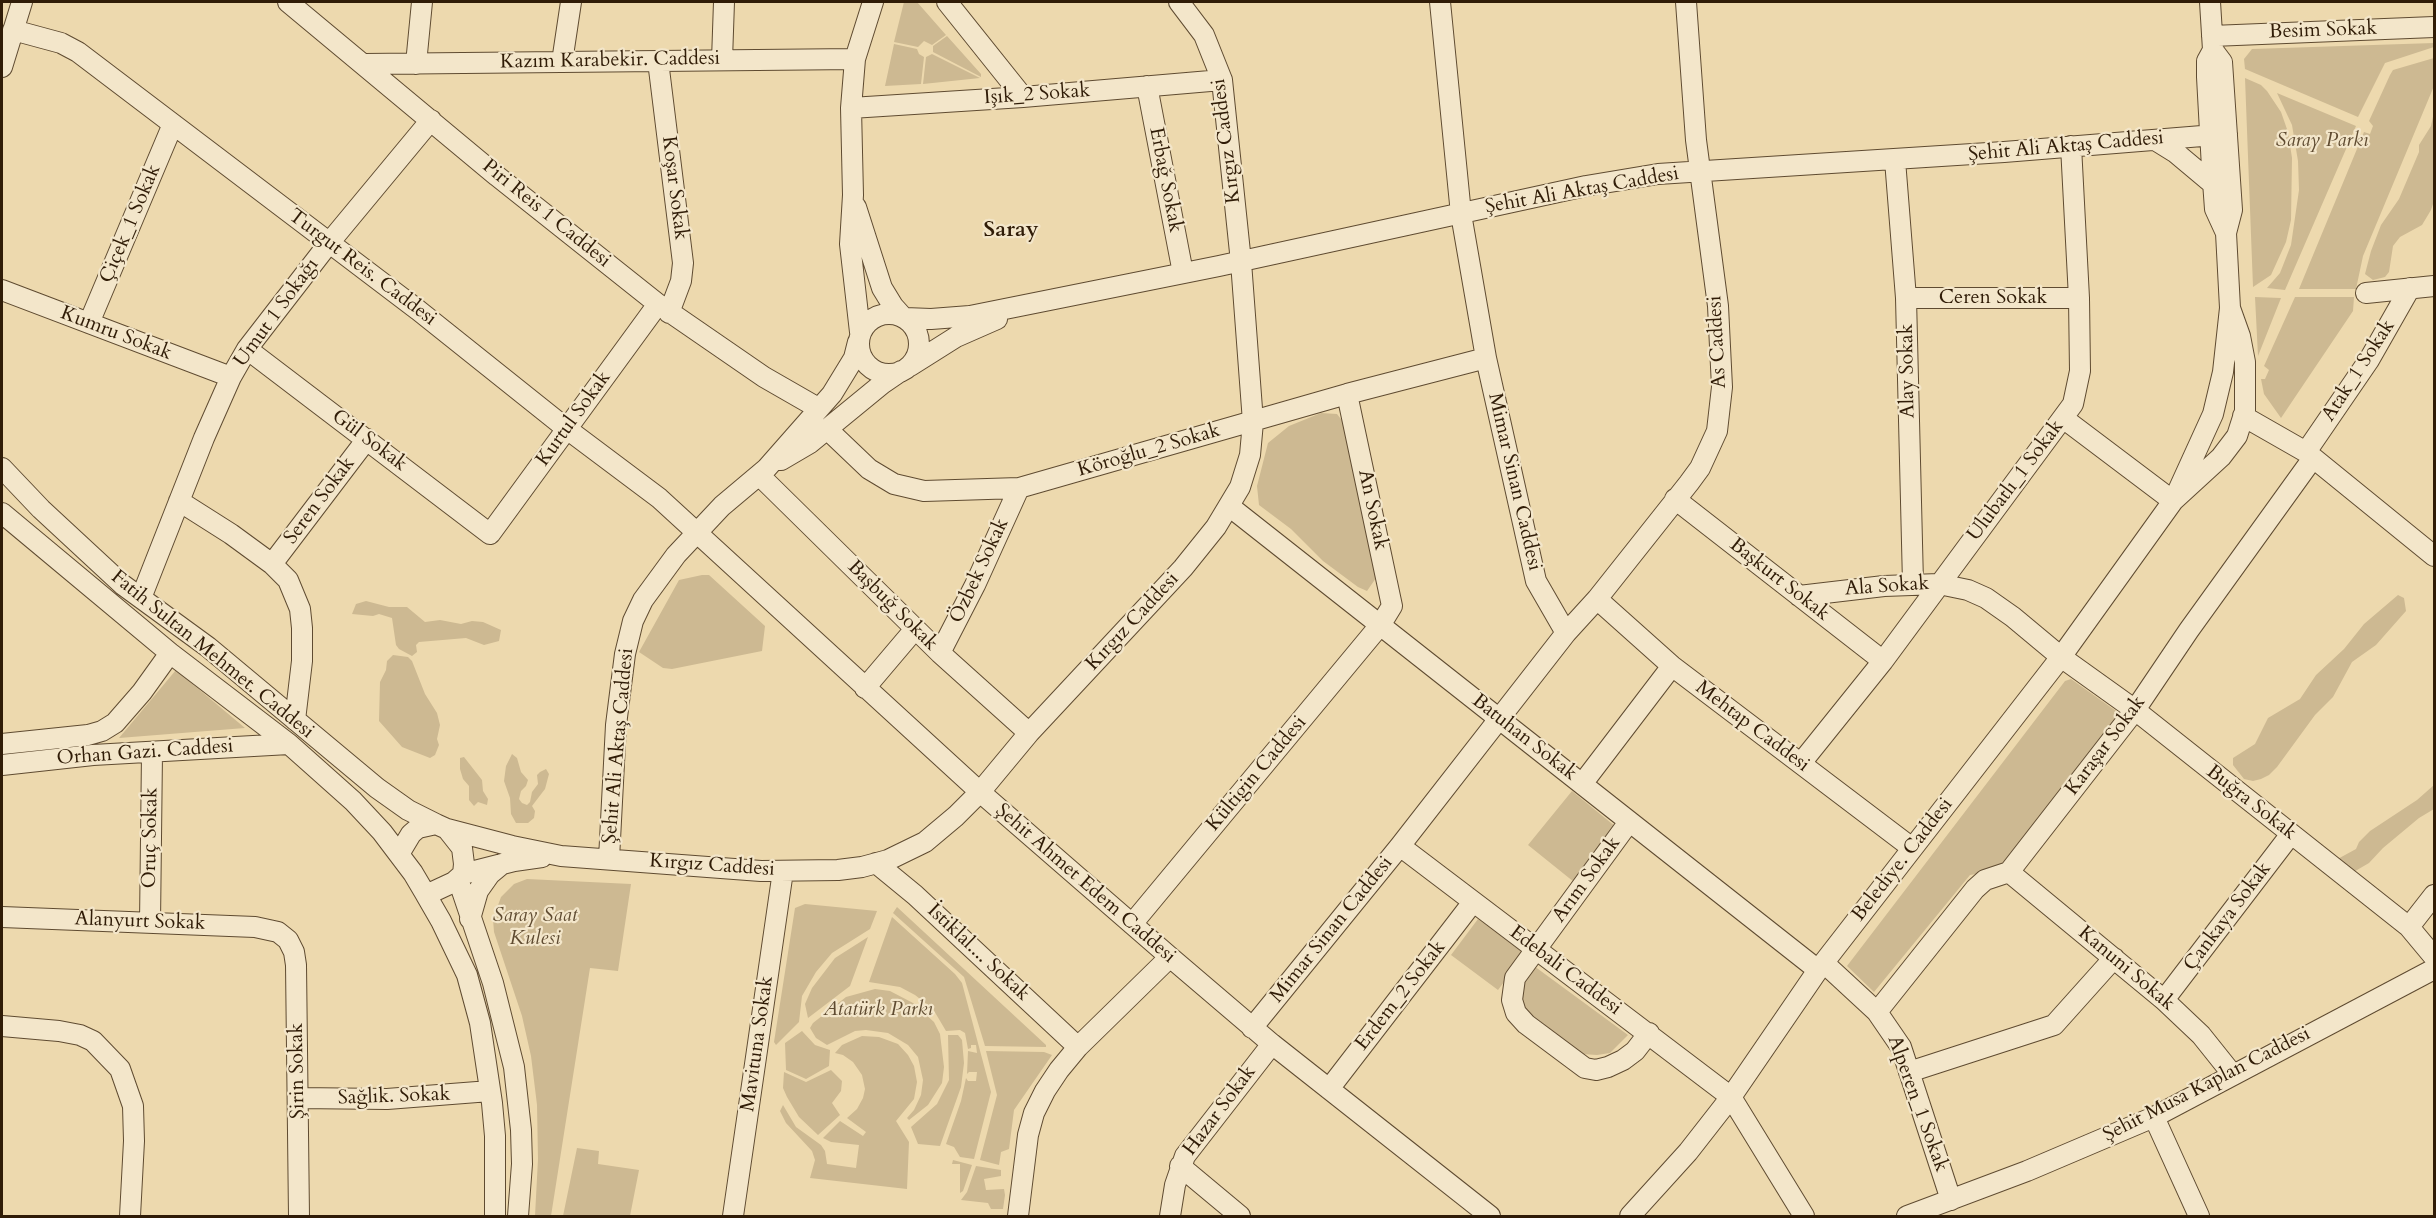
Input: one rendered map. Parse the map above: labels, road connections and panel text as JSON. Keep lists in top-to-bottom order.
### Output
{
  "streets": {
    "street": [
      "Besim Sokak",
      "Kazım Karabekir. Caddesi",
      "Işık_2 Sokak",
      "Kırgız Caddesi",
      "Şehit Ali Aktaş Caddesi",
      "Erbağ Sokak",
      "Koşar Sokak",
      "Piri Reis 1 Caddesi",
      "Çiçek_1 Sokak",
      "Turgut Reis. Caddesi",
      "Ceren Sokak",
      "Umut 1 Sokağı",
      "Kumru Sokak",
      "As Caddesi",
      "Alay Sokak",
      "Atak_1 Sokak",
      "Kurtul Sokak",
      "Gül Sokak",
      "Köroğlu_2 Sokak",
      "Ulubatlı_1 Sokak",
      "Mimar Sinan Caddesi",
      "Seren Sokak",
      "An Sokak",
      "Özbek Sokak",
      "Başkurt Sokak",
      "Ala Sokak",
      "Başbuğ Sokak",
      "Fatih Sultan Mehmet. Caddesi",
      "Mehtap Caddesi",
      "Batuhan Sokak",
      "Karaşar Sokak",
      "Orhan Gazi. Caddesi",
      "Kültigin Caddesi",
      "Buğra Sokak",
      "Oruç Sokak",
      "Belediye. Caddesi",
      "Arım Sokak",
      "Şehit Ahmet Edem Caddesi",
      "Çankaya Sokak",
      "Alanyurt Sokak",
      "İstiklal.... Sokak",
      "Kanuni Sokak",
      "Edebali Caddesi",
      "Erdem_2 Sokak",
      "Mavituna Sokak",
      "Şirin Sokak",
      "Şehit Musa Kaplan Caddesi",
      "Sağlık. Sokak",
      "Alperen_1 Sokak",
      "Hazar Sokak"
    ]
  },
  "crossings": [
    ["Kazım Karabekir. Caddesi", "Koşar Sokak"],
    ["Kazım Karabekir. Caddesi", "Piri Reis 1 Caddesi"],
    ["Işık_2 Sokak", "Kırgız Caddesi"],
    ["Işık_2 Sokak", "Erbağ Sokak"],
    ["Kırgız Caddesi", "Şehit Ali Aktaş Caddesi"],
    ["Kırgız Caddesi", "Köroğlu_2 Sokak"],
    ["Kırgız Caddesi", "Başbuğ Sokak"],
    ["Kırgız Caddesi", "Fatih Sultan Mehmet. Caddesi"],
    ["Kırgız Caddesi", "Batuhan Sokak"],
    ["Kırgız Caddesi", "Şehit Ahmet Edem Caddesi"],
    ["Kırgız Caddesi", "İstiklal.... Sokak"],
    ["Kırgız Caddesi", "Mavituna Sokak"],
    ["Şehit Ali Aktaş Caddesi", "Erbağ Sokak"],
    ["Şehit Ali Aktaş Caddesi", "Piri Reis 1 Caddesi"],
    ["Şehit Ali Aktaş Caddesi", "Turgut Reis. Caddesi"],
    ["Şehit Ali Aktaş Caddesi", "As Caddesi"],
    ["Şehit Ali Aktaş Caddesi", "Alay Sokak"],
    ["Şehit Ali Aktaş Caddesi", "Köroğlu_2 Sokak"],
    ["Şehit Ali Aktaş Caddesi", "Ulubatlı_1 Sokak"],
    ["Şehit Ali Aktaş Caddesi", "Mimar Sinan Caddesi"],
    ["Şehit Ali Aktaş Caddesi", "Başbuğ Sokak"],
    ["Şehit Ali Aktaş Caddesi", "Şehit Ahmet Edem Caddesi"],
    ["Koşar Sokak", "Piri Reis 1 Caddesi"],
    ["Koşar Sokak", "Kurtul Sokak"],
    ["Piri Reis 1 Caddesi", "Umut 1 Sokağı"],
    ["Piri Reis 1 Caddesi", "Kurtul Sokak"],
    ["Çiçek_1 Sokak", "Turgut Reis. Caddesi"],
    ["Çiçek_1 Sokak", "Kumru Sokak"],
    ["Turgut Reis. Caddesi", "Umut 1 Sokağı"],
    ["Turgut Reis. Caddesi", "Kurtul Sokak"],
    ["Turgut Reis. Caddesi", "Şehit Ahmet Edem Caddesi"],
    ["Ceren Sokak", "Alay Sokak"],
    ["Ceren Sokak", "Ulubatlı_1 Sokak"],
    ["Umut 1 Sokağı", "Kumru Sokak"],
    ["Umut 1 Sokağı", "Gül Sokak"],
    ["Umut 1 Sokağı", "Fatih Sultan Mehmet. Caddesi"],
    ["As Caddesi", "Mimar Sinan Caddesi"],
    ["As Caddesi", "Başkurt Sokak"],
    ["As Caddesi", "Mehtap Caddesi"],
    ["Alay Sokak", "Ala Sokak"],
    ["Atak_1 Sokak", "Karaşar Sokak"],
    ["Kurtul Sokak", "Gül Sokak"],
    ["Gül Sokak", "Seren Sokak"],
    ["Köroğlu_2 Sokak", "Mimar Sinan Caddesi"],
    ["Köroğlu_2 Sokak", "An Sokak"],
    ["Köroğlu_2 Sokak", "Özbek Sokak"],
    ["Ulubatlı_1 Sokak", "Başkurt Sokak"],
    ["Ulubatlı_1 Sokak", "Ala Sokak"],
    ["Ulubatlı_1 Sokak", "Mehtap Caddesi"],
    ["Mimar Sinan Caddesi", "Batuhan Sokak"],
    ["Mimar Sinan Caddesi", "Şehit Ahmet Edem Caddesi"],
    ["Mimar Sinan Caddesi", "Edebali Caddesi"],
    ["An Sokak", "Batuhan Sokak"],
    ["An Sokak", "Kültigin Caddesi"],
    ["Özbek Sokak", "Başbuğ Sokak"],
    ["Başkurt Sokak", "Ala Sokak"],
    ["Ala Sokak", "Buğra Sokak"],
    ["Ala Sokak", "Belediye. Caddesi"],
    ["Fatih Sultan Mehmet. Caddesi", "Orhan Gazi. Caddesi"],
    ["Fatih Sultan Mehmet. Caddesi", "Sağlık. Sokak"],
    ["Mehtap Caddesi", "Belediye. Caddesi"],
    ["Batuhan Sokak", "Kültigin Caddesi"],
    ["Batuhan Sokak", "Belediye. Caddesi"],
    ["Batuhan Sokak", "Arım Sokak"],
    ["Batuhan Sokak", "Alperen_1 Sokak"],
    ["Karaşar Sokak", "Buğra Sokak"],
    ["Karaşar Sokak", "Kanuni Sokak"],
    ["Orhan Gazi. Caddesi", "Oruç Sokak"],
    ["Kültigin Caddesi", "Şehit Ahmet Edem Caddesi"],
    ["Buğra Sokak", "Belediye. Caddesi"],
    ["Buğra Sokak", "Çankaya Sokak"],
    ["Oruç Sokak", "Alanyurt Sokak"],
    ["Belediye. Caddesi", "Edebali Caddesi"],
    ["Belediye. Caddesi", "Alperen_1 Sokak"],
    ["Arım Sokak", "Edebali Caddesi"],
    ["Şehit Ahmet Edem Caddesi", "Erdem_2 Sokak"],
    ["Şehit Ahmet Edem Caddesi", "Hazar Sokak"],
    ["Çankaya Sokak", "Kanuni Sokak"],
    ["Alanyurt Sokak", "Şirin Sokak"],
    ["Kanuni Sokak", "Şehit Musa Kaplan Caddesi"],
    ["Edebali Caddesi", "Erdem_2 Sokak"],
    ["Şirin Sokak", "Sağlık. Sokak"],
    ["Şehit Musa Kaplan Caddesi", "Alperen_1 Sokak"]
  ],
  "districts": ["Saray"],
  "parks": ["Saray Parkı", "Saray Saat Kulesi", "Atatürk Parkı"]
}
